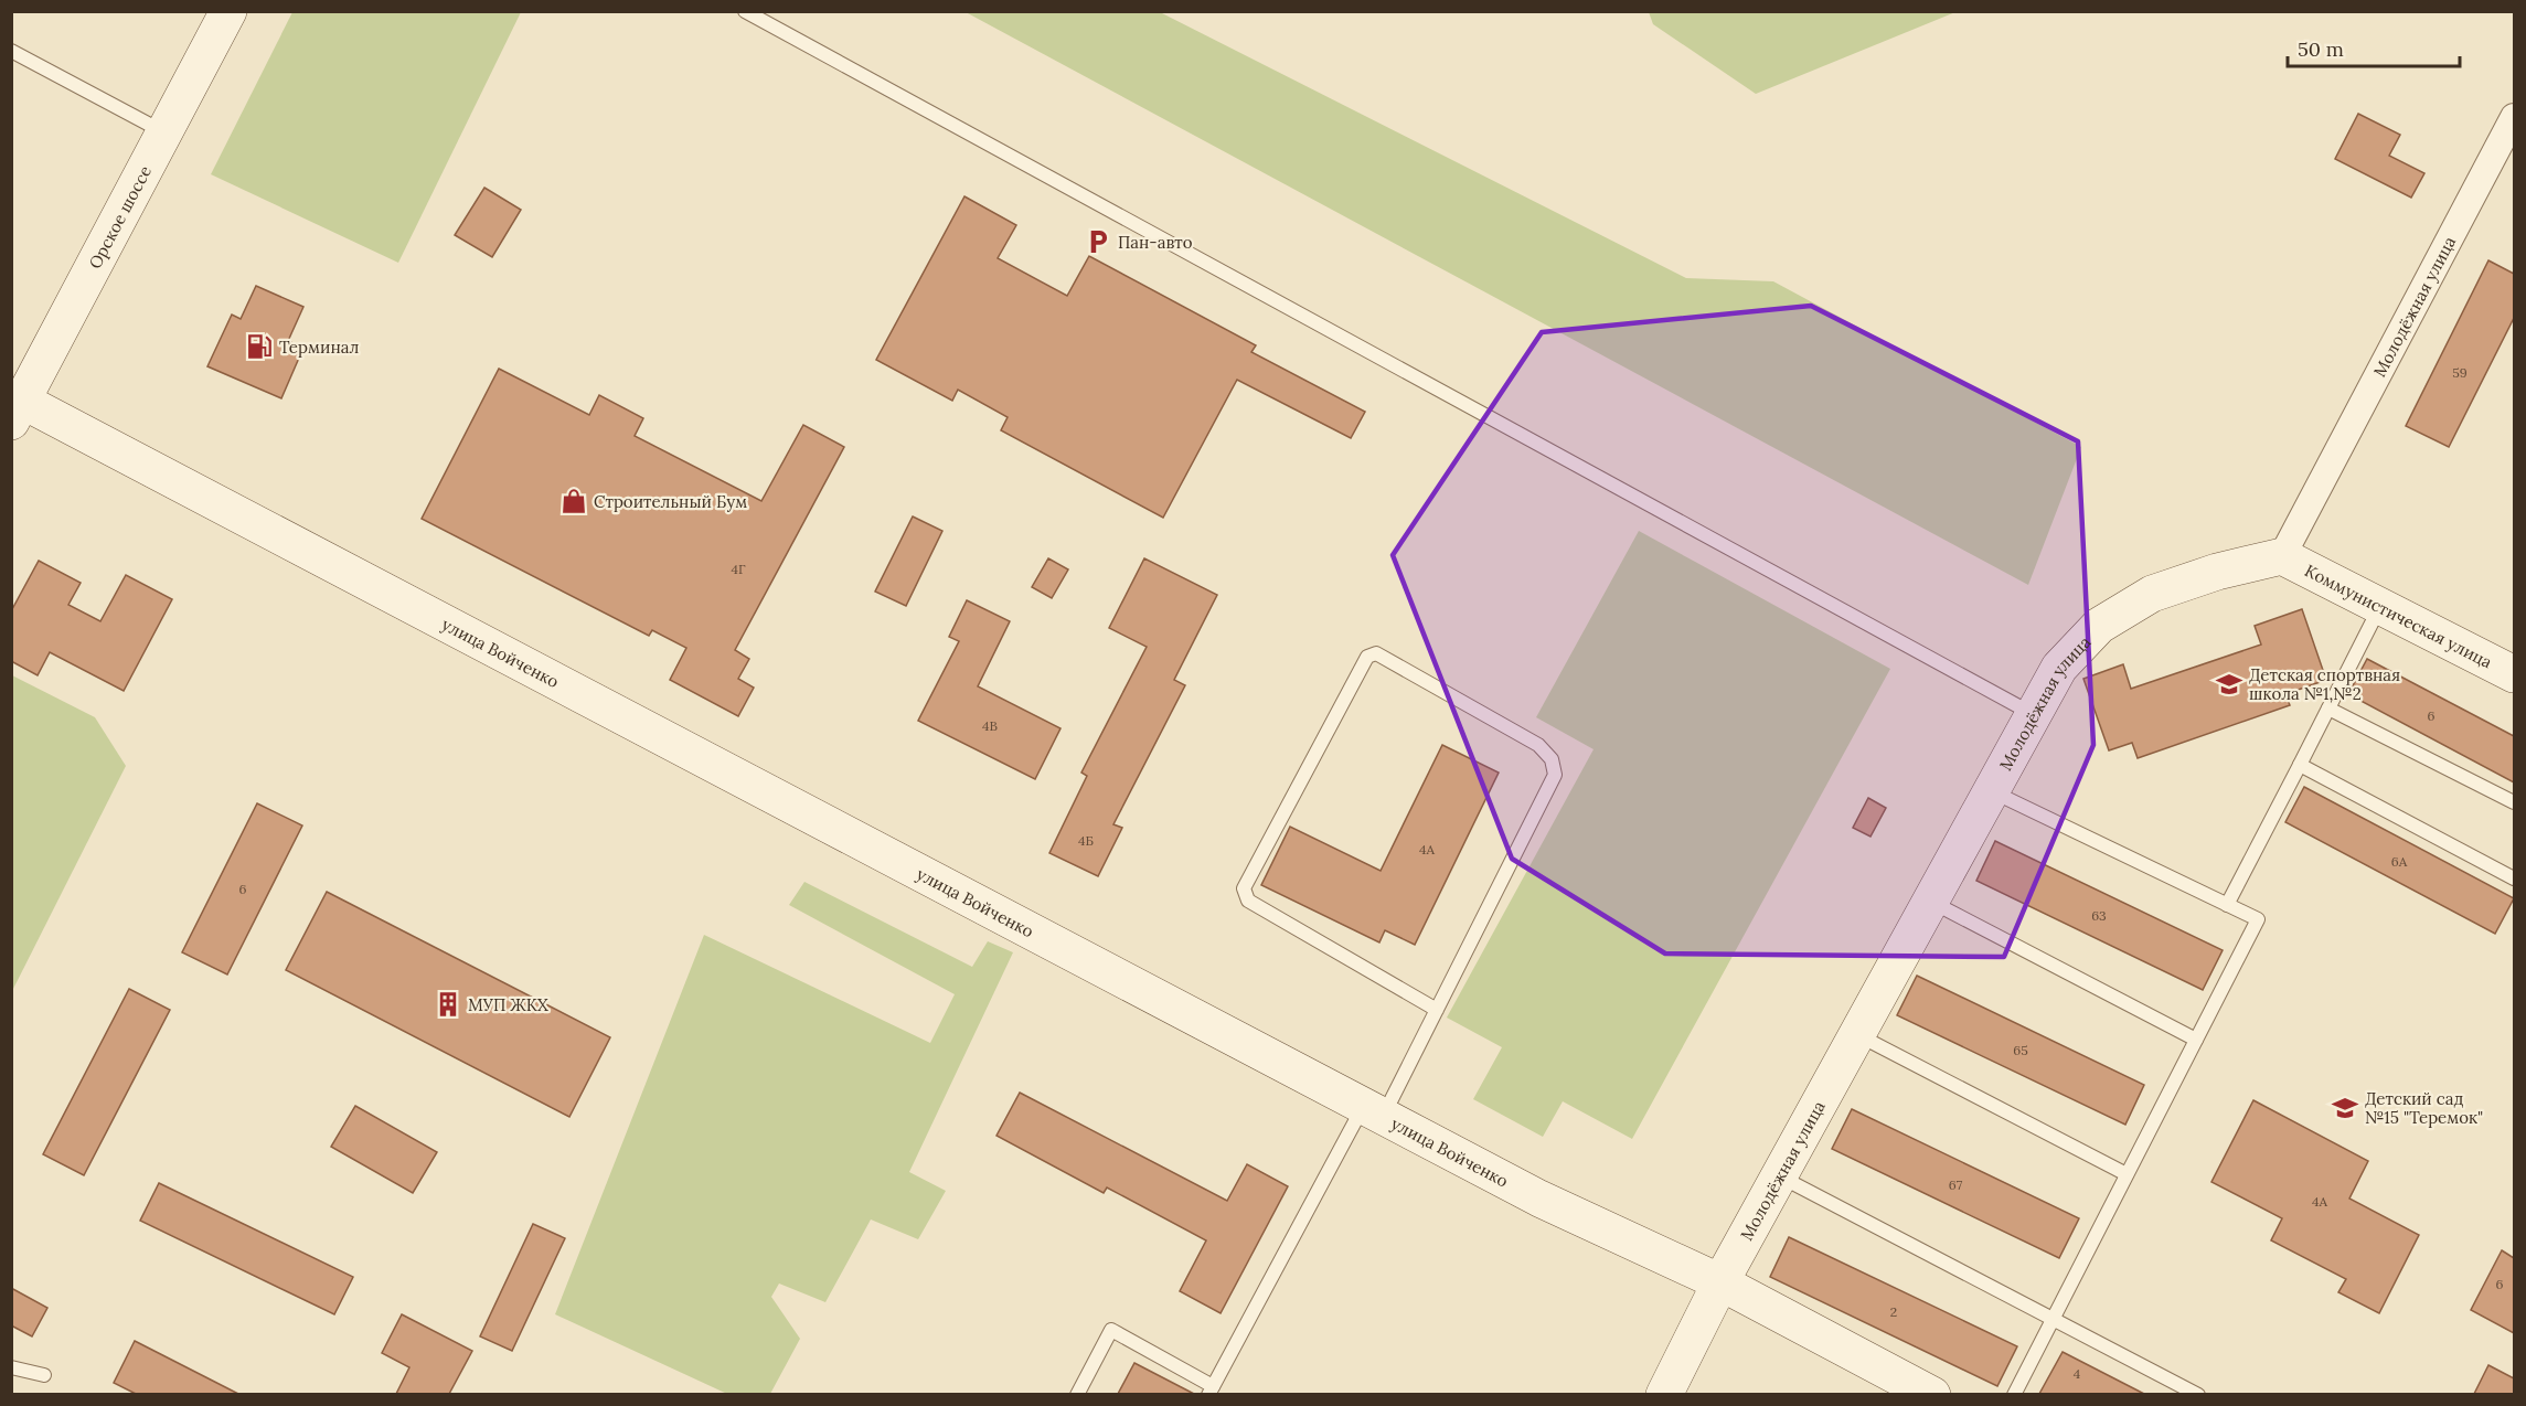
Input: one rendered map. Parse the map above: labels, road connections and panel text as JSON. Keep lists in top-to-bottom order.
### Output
{
  "streets": {
    "main road": [
      "Орское шоссе",
      "Молодёжная улица",
      "Коммунистическая улица",
      "улица Войченко"
    ]
  },
  "crossings": [
    ["Орское шоссе", "улица Войченко"],
    ["Молодёжная улица", "Коммунистическая улица"],
    ["Молодёжная улица", "улица Войченко"]
  ],
  "places": {
    "parking": ["Пан-авто"],
    "fuel station": ["Терминал"],
    "shop": ["Строительный Бум"],
    "school or university": ["Детская спортвная школа №1,№2", "Детский сад №15 \"Теремок\""],
    "building": ["МУП ЖКХ"]
  },
  "house_numbers": [
    "59",
    "4Г",
    "6",
    "4В",
    "4Б",
    "4А",
    "6А",
    "6",
    "63",
    "65",
    "67",
    "4А",
    "6",
    "2",
    "4"
  ],
  "scale_bar": "50 m"
}
